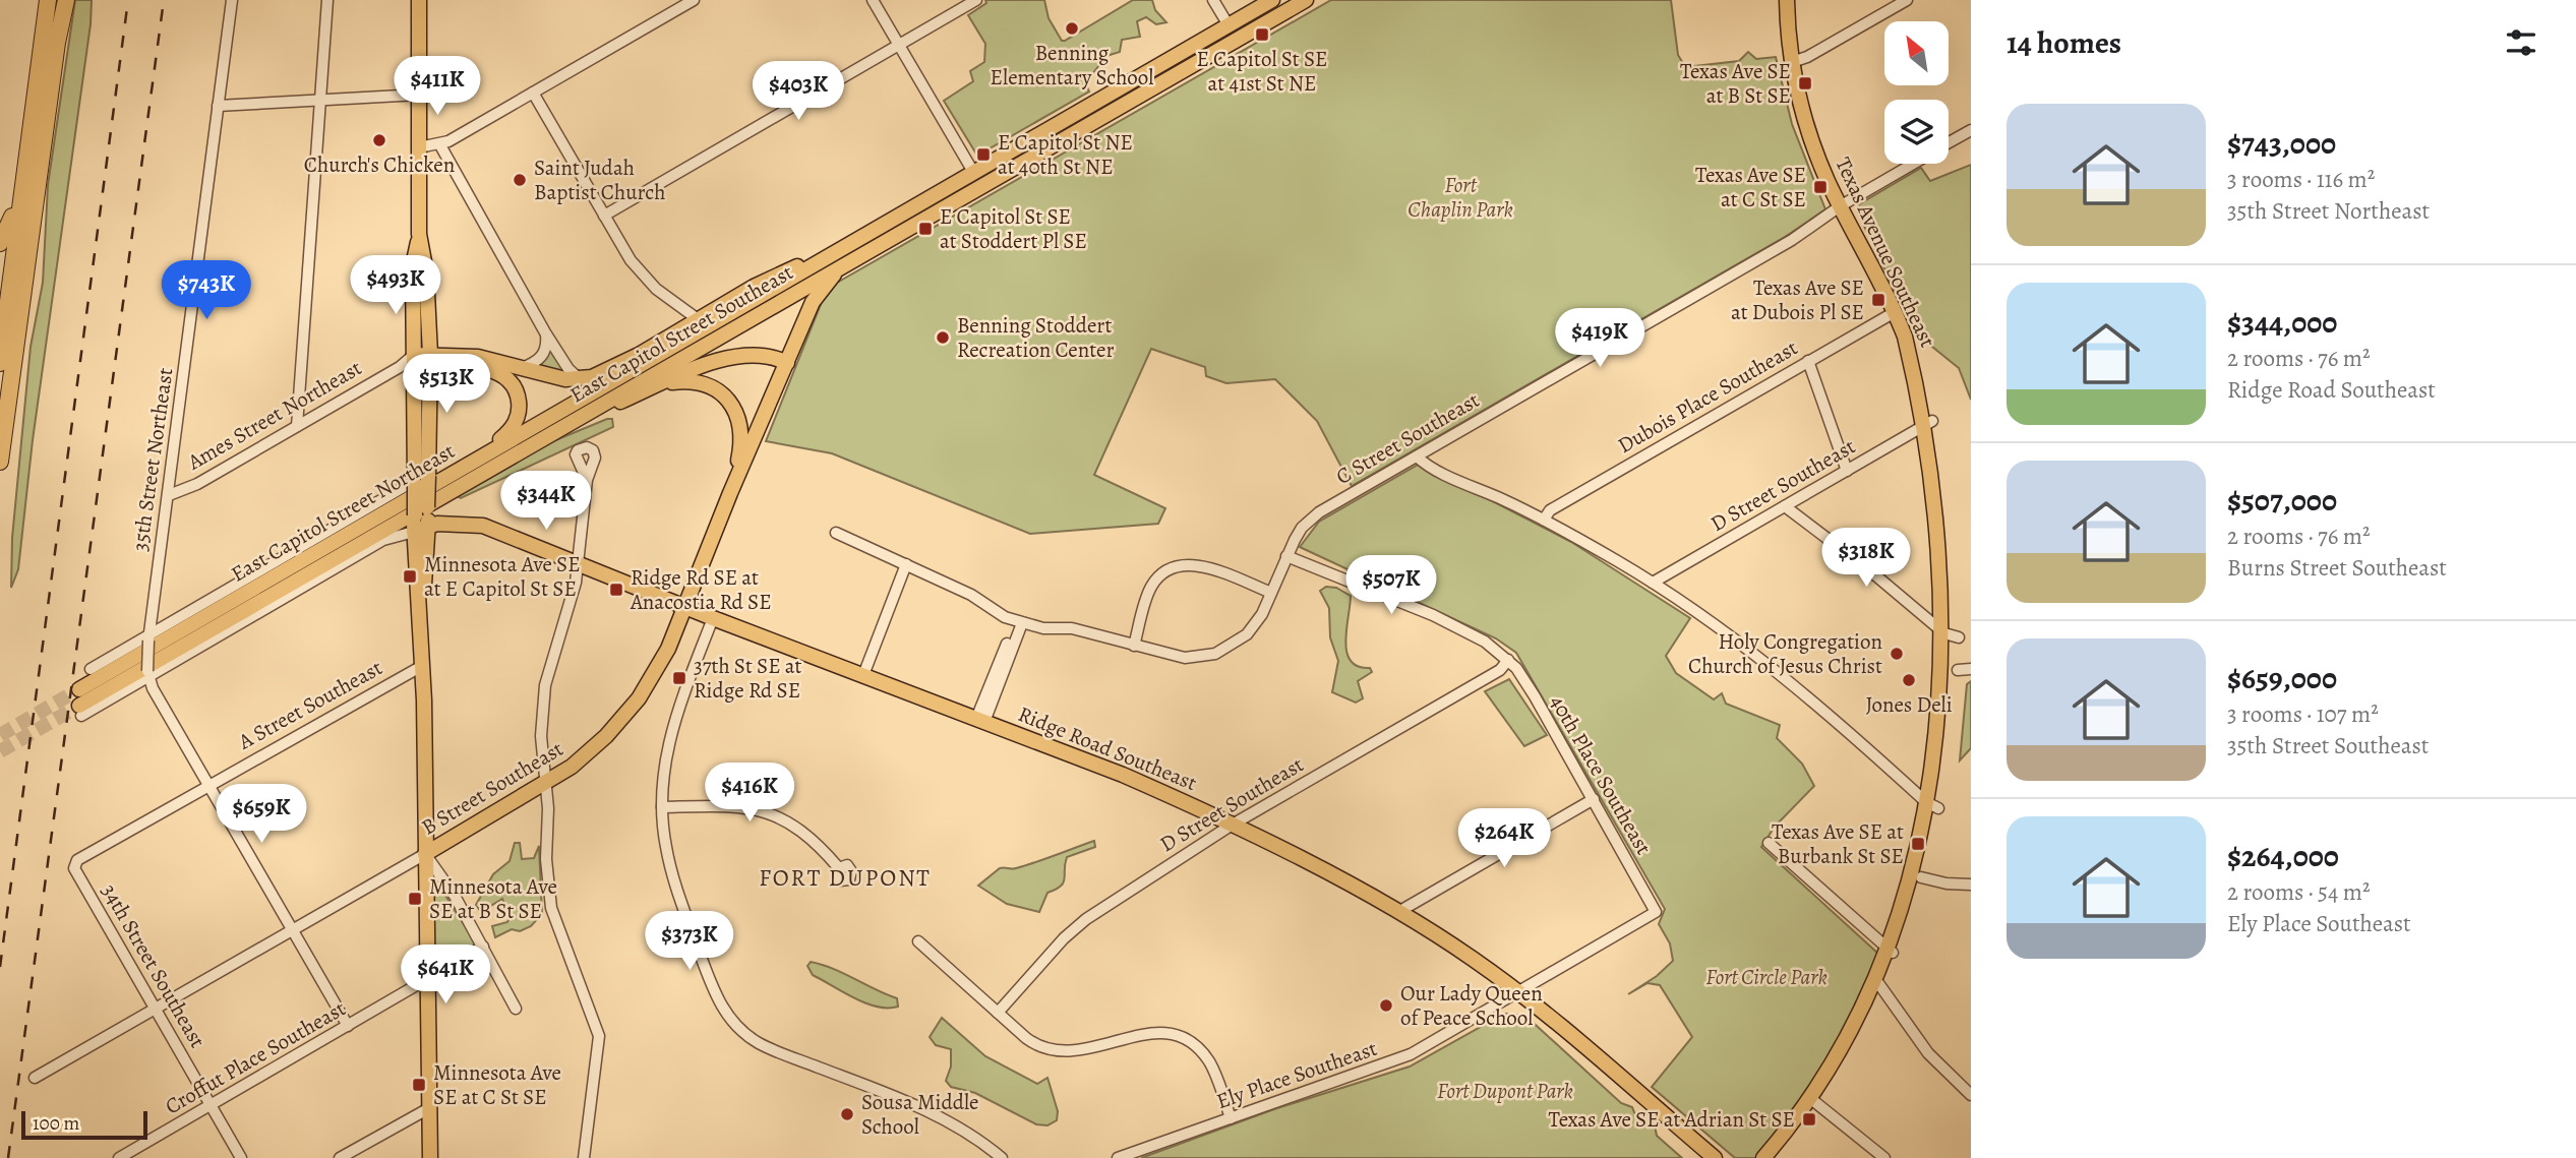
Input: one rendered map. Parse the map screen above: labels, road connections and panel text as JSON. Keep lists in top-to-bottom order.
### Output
{
  "streets": {
    "main road": [
      "Texas Avenue Southeast",
      "East Capitol Street Southeast",
      "Ames Street Northeast",
      "East Capitol Street Northeast",
      "Ridge Road Southeast",
      "B Street Southeast"
    ],
    "street": [
      "Dubois Place Southeast",
      "C Street Southeast",
      "35th Street Northeast",
      "D Street Southeast",
      "A Street Southeast",
      "40th Place Southeast",
      "34th Street Southeast",
      "Croffut Place Southeast",
      "Ely Place Southeast"
    ]
  },
  "crossings": [
    ["Texas Avenue Southeast", "Dubois Place Southeast"],
    ["Texas Avenue Southeast", "C Street Southeast"],
    ["Texas Avenue Southeast", "D Street Southeast"],
    ["East Capitol Street Southeast", "35th Street Northeast"],
    ["East Capitol Street Southeast", "East Capitol Street Northeast"],
    ["East Capitol Street Southeast", "Ridge Road Southeast"],
    ["East Capitol Street Southeast", "B Street Southeast"],
    ["Ames Street Northeast", "35th Street Northeast"],
    ["Ames Street Northeast", "East Capitol Street Northeast"],
    ["C Street Southeast", "40th Place Southeast"],
    ["35th Street Northeast", "East Capitol Street Northeast"],
    ["D Street Southeast", "Ridge Road Southeast"],
    ["D Street Southeast", "40th Place Southeast"],
    ["East Capitol Street Northeast", "B Street Southeast"],
    ["A Street Southeast", "34th Street Southeast"],
    ["Ridge Road Southeast", "B Street Southeast"],
    ["Ridge Road Southeast", "Ely Place Southeast"],
    ["40th Place Southeast", "Ely Place Southeast"],
    ["B Street Southeast", "34th Street Southeast"],
    ["34th Street Southeast", "Croffut Place Southeast"]
  ],
  "districts": ["FORT DUPONT"],
  "parks": ["Fort Chaplin Park", "Fort Circle Park", "Fort Dupont Park"],
  "places": {
    "other": [
      "Benning Elementary School",
      "Church's Chicken",
      "Saint Judah Baptist Church",
      "Benning Stoddert Recreation Center",
      "Holy Congregation Church of Jesus Christ",
      "Jones Deli",
      "Our Lady Queen of Peace School",
      "Sousa Middle School"
    ],
    "transit": [
      "E Capitol St SE at 41st St NE",
      "Texas Ave SE at B St SE",
      "E Capitol St NE at 40th St NE",
      "Texas Ave SE at C St SE",
      "E Capitol St SE at Stoddert Pl SE",
      "Texas Ave SE at Dubois Pl SE",
      "Minnesota Ave SE at E Capitol St SE",
      "Ridge Rd SE at Anacostia Rd SE",
      "37th St SE at Ridge Rd SE",
      "Texas Ave SE at Burbank St SE",
      "Minnesota Ave SE at B St SE",
      "Minnesota Ave SE at C St SE",
      "Texas Ave SE at Adrian St SE"
    ]
  },
  "scale_bar": "100 m",
  "north": "top left",
  "page": {
    "heading": "14 homes",
    "price": [
      "$411K",
      "$403K",
      "$493K",
      "$743K",
      "$419K",
      "$513K",
      "$344K",
      "$318K",
      "$507K",
      "$416K",
      "$659K",
      "$264K",
      "$373K",
      "$641K"
    ],
    "list": [
      {
        "name": "$743,000",
        "note": "3 rooms · 116 m² · 35th Street Northeast"
      },
      {
        "name": "$344,000",
        "note": "2 rooms · 76 m² · Ridge Road Southeast"
      },
      {
        "name": "$507,000",
        "note": "2 rooms · 76 m² · Burns Street Southeast"
      },
      {
        "name": "$659,000",
        "note": "3 rooms · 107 m² · 35th Street Southeast"
      },
      {
        "name": "$264,000",
        "note": "2 rooms · 54 m² · Ely Place Southeast"
      }
    ],
    "scale": "100 m"
  }
}
